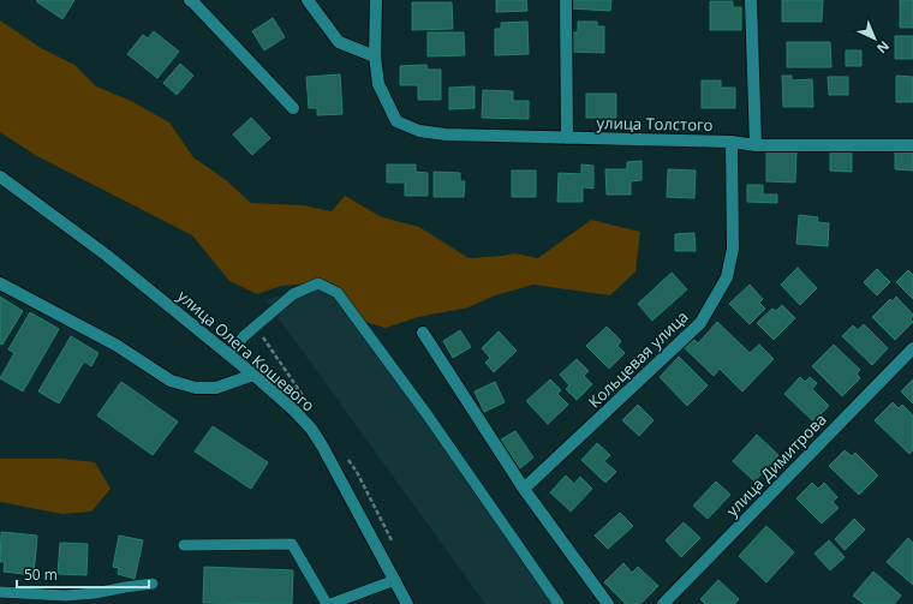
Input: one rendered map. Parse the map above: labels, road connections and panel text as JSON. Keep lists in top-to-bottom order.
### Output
{
  "streets": {
    "street": [
      "улица Толстого",
      "улица Олега Кошевого",
      "Кольцевая улица",
      "улица Димитрова"
    ]
  },
  "crossings": [
    ["улица Толстого", "Кольцевая улица"]
  ],
  "scale_bar": "50 m",
  "north": "bottom right"
}
